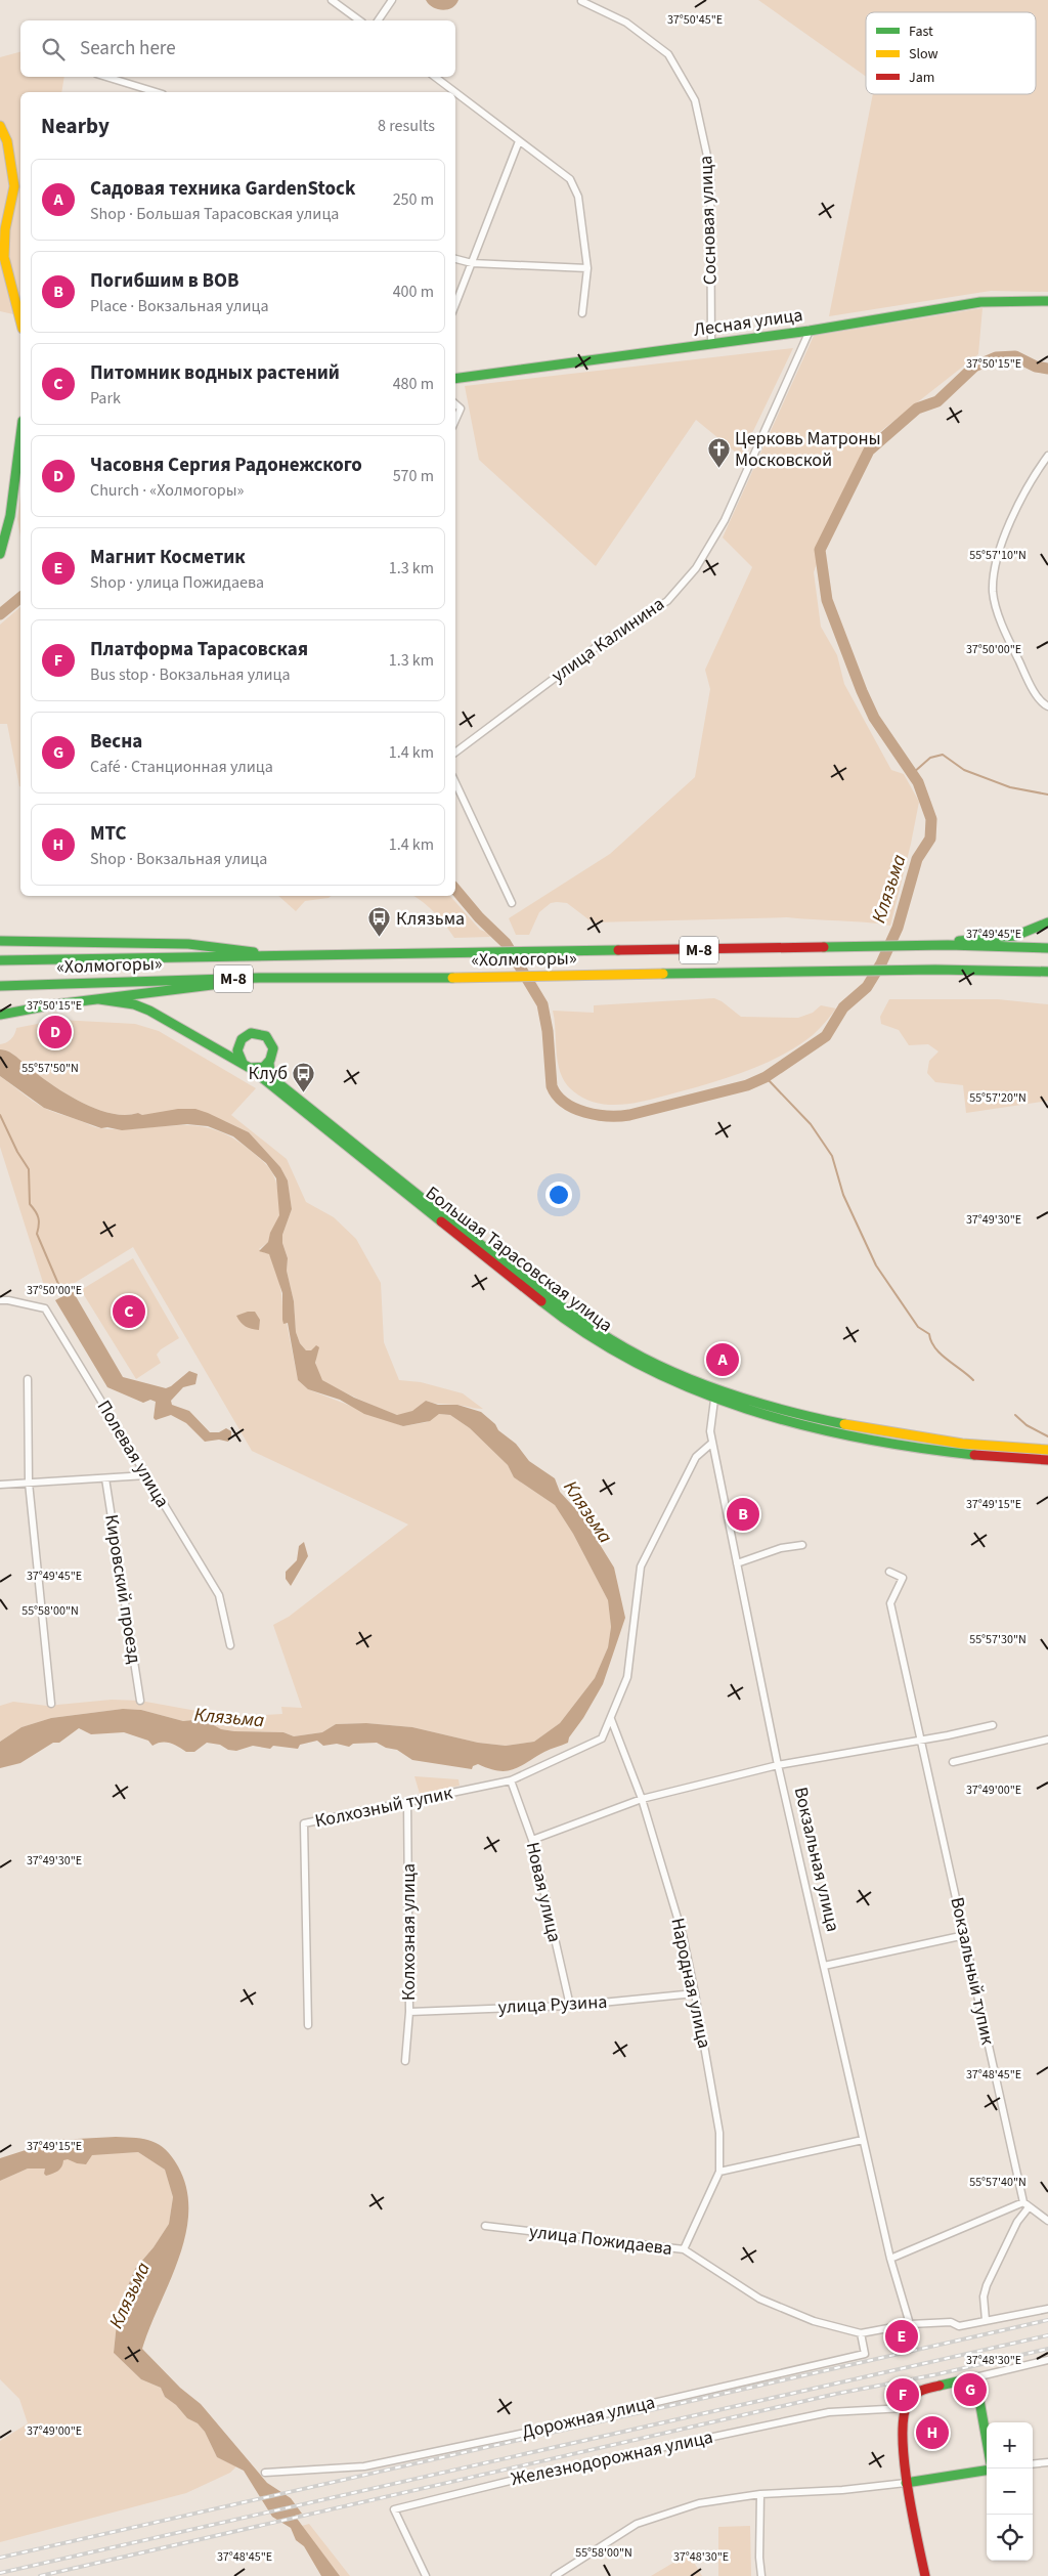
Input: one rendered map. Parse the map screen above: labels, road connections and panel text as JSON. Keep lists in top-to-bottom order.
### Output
{
  "streets": {
    "main road": [
      "Лесная улица",
      "М-8",
      "«Холмогоры»",
      "Большая Тарасовская улица"
    ],
    "street": [
      "Сосновая улица",
      "улица Калинина",
      "Полевая улица",
      "Кировский проезд",
      "Колхозный тупик",
      "Вокзальная улица",
      "Новая улица",
      "Колхозная улица",
      "Вокзальный тупик",
      "Народная улица",
      "улица Рузина",
      "улица Пожидаева",
      "Дорожная улица",
      "Железнодорожная улица"
    ]
  },
  "crossings": [
    ["Сосновая улица", "Лесная улица"],
    ["Лесная улица", "улица Калинина"],
    ["Большая Тарасовская улица", "Вокзальная улица"],
    ["Колхозный тупик", "Вокзальная улица"],
    ["Колхозный тупик", "Новая улица"],
    ["Колхозный тупик", "Колхозная улица"],
    ["Колхозный тупик", "Народная улица"],
    ["Вокзальная улица", "улица Пожидаева"],
    ["Новая улица", "улица Рузина"],
    ["Колхозная улица", "улица Рузина"],
    ["Народная улица", "улица Рузина"],
    ["Народная улица", "улица Пожидаева"],
    ["улица Пожидаева", "Дорожная улица"]
  ],
  "water": ["Клязьма"],
  "places": {
    "church": ["Церковь Матроны Московской"],
    "bus stop": ["Клязьма", "Клуб"]
  },
  "legend": ["Fast", "Slow", "Jam"],
  "page": {
    "search": "Search here",
    "heading": ["Nearby", "8 results"],
    "list": [
      {
        "mark": "A",
        "name": "Садовая техника GardenStock",
        "note": "Shop · Большая Тарасовская улица",
        "value": "250 m"
      },
      {
        "mark": "B",
        "name": "Погибшим в ВОВ",
        "note": "Place · Вокзальная улица",
        "value": "400 m"
      },
      {
        "mark": "C",
        "name": "Питомник водных растений",
        "note": "Park",
        "value": "480 m"
      },
      {
        "mark": "D",
        "name": "Часовня Сергия Радонежского",
        "note": "Church · «Холмогоры»",
        "value": "570 m"
      },
      {
        "mark": "E",
        "name": "Магнит Косметик",
        "note": "Shop · улица Пожидаева",
        "value": "1.3 km"
      },
      {
        "mark": "F",
        "name": "Платформа Тарасовская",
        "note": "Bus stop · Вокзальная улица",
        "value": "1.3 km"
      },
      {
        "mark": "G",
        "name": "Весна",
        "note": "Café · Станционная улица",
        "value": "1.4 km"
      },
      {
        "mark": "H",
        "name": "МТС",
        "note": "Shop · Вокзальная улица",
        "value": "1.4 km"
      }
    ],
    "pins": [
      "D",
      "C",
      "A",
      "B",
      "E",
      "G",
      "F",
      "H"
    ],
    "map_buttons": ["+", "−"]
  },
  "coordinates": [
    "37°50'45\"E",
    "37°50'15\"E",
    "55°57'10\"N",
    "37°50'00\"E",
    "37°49'45\"E",
    "55°57'50\"N",
    "55°57'20\"N",
    "37°49'30\"E",
    "37°49'15\"E",
    "55°58'00\"N",
    "55°57'30\"N",
    "37°49'00\"E",
    "37°48'45\"E",
    "55°57'40\"N",
    "37°48'30\"E"
  ]
}
